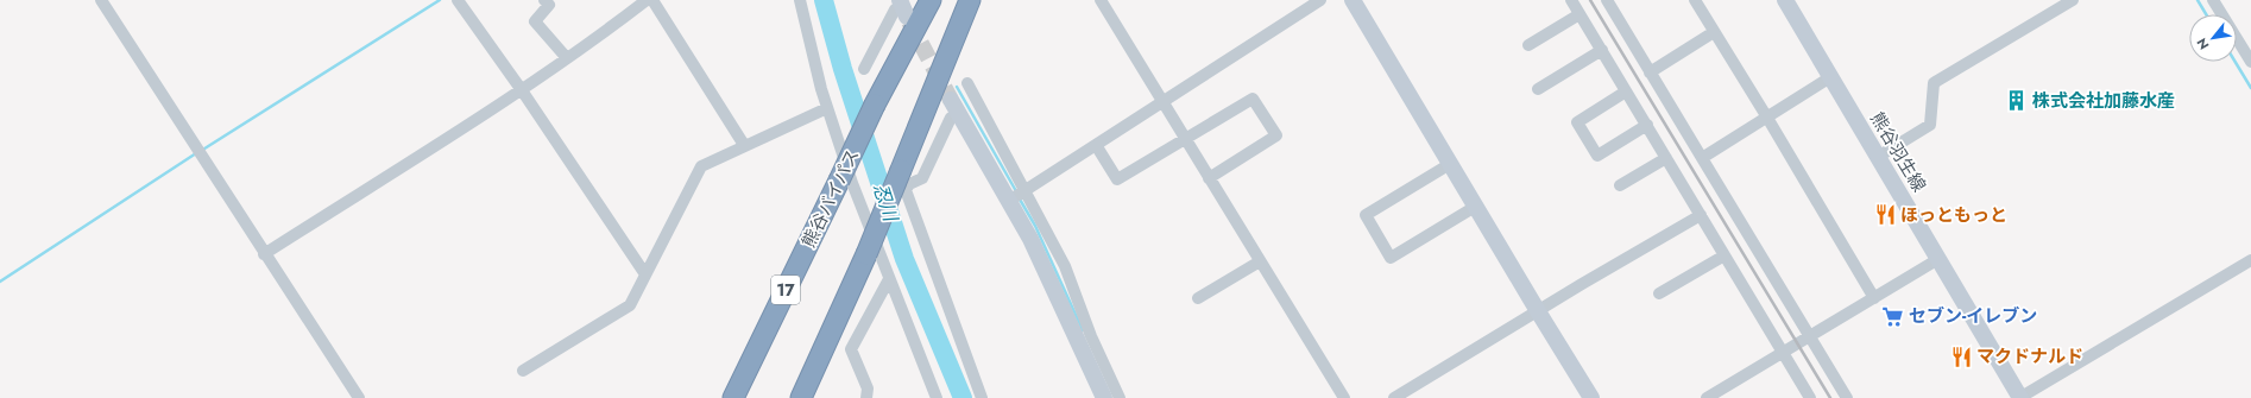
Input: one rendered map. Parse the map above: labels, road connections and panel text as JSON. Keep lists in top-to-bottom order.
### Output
{
  "streets": {
    "highway": ["熊谷バイパス", "17"],
    "street": ["熊谷羽生線"]
  },
  "water": ["忍川"],
  "places": {
    "building": ["株式会社加藤水産"],
    "restaurant": ["ほっともっと", "マクドナルド"],
    "supermarket": ["セブン-イレブン"]
  },
  "north": "bottom left"
}
